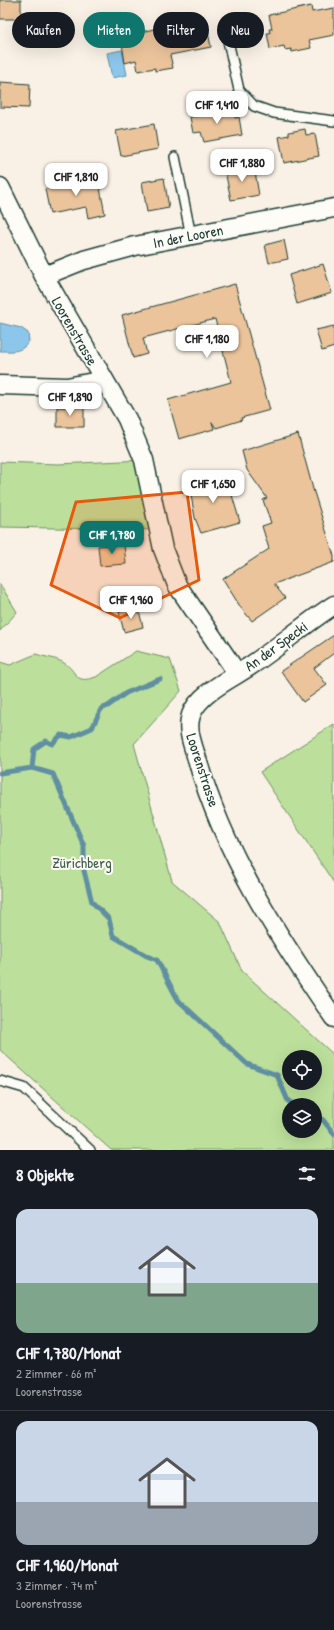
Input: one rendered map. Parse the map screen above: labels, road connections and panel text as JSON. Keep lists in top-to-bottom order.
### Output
{
  "streets": {
    "street": ["In der Looren", "Loorenstrasse", "An der Specki"]
  },
  "crossings": [
    ["In der Looren", "Loorenstrasse"],
    ["Loorenstrasse", "An der Specki"]
  ],
  "parks": ["Zürichberg"],
  "page": {
    "chip": [
      "Kaufen",
      "Mieten",
      "Filter",
      "Neu"
    ],
    "price": [
      "CHF 1,410",
      "CHF 1,880",
      "CHF 1,810",
      "CHF 1,180",
      "CHF 1,890",
      "CHF 1,650",
      "CHF 1,780",
      "CHF 1,960"
    ],
    "heading": "8 Objekte",
    "list": [
      {
        "name": "CHF 1,780/Monat",
        "note": "2 Zimmer · 66 m² · Loorenstrasse"
      },
      {
        "name": "CHF 1,960/Monat",
        "note": "3 Zimmer · 74 m² · Loorenstrasse"
      }
    ]
  }
}
